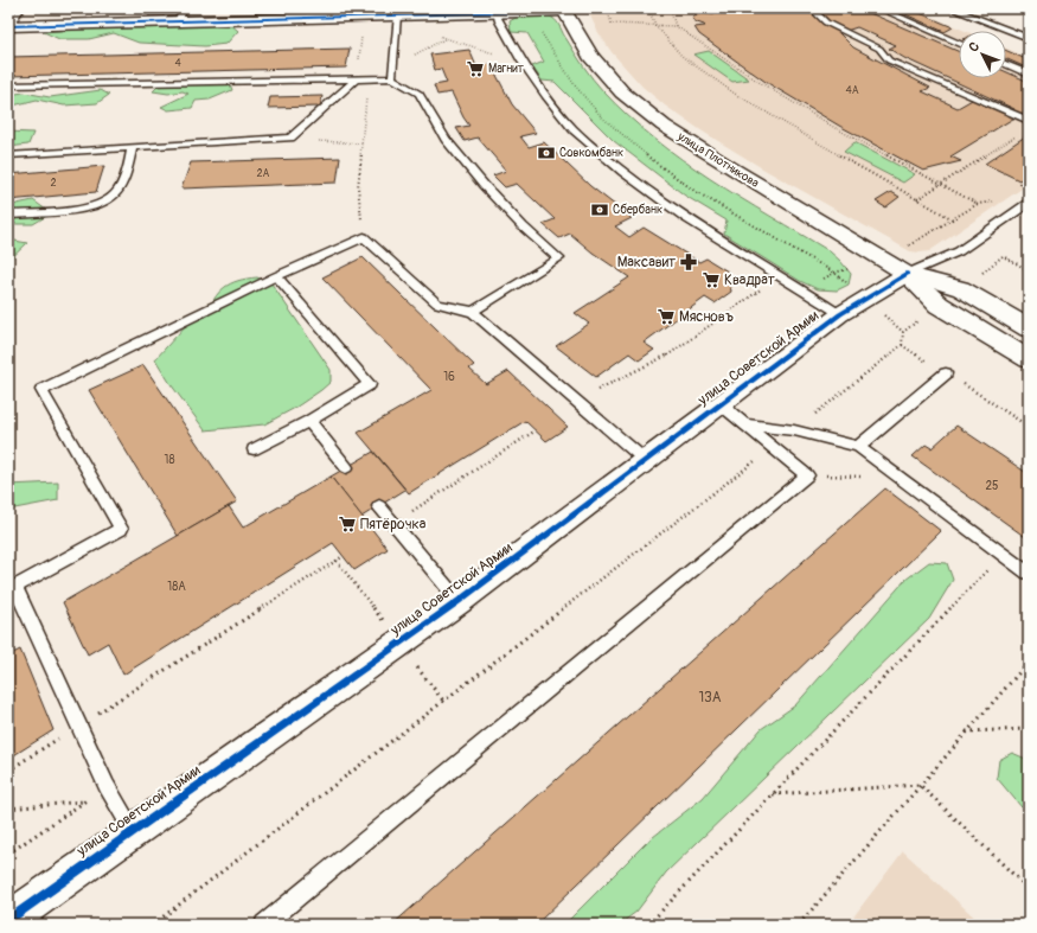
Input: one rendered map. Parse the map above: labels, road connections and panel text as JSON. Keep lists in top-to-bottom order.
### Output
{
  "streets": {
    "main road": ["улица Плотникова"],
    "street": ["улица Советской Армии"]
  },
  "crossings": [
    ["улица Плотникова", "улица Советской Армии"]
  ],
  "places": {
    "supermarket": [
      "Магнит",
      "Квадрат",
      "Мясновъ",
      "Пятёрочка"
    ],
    "bank": ["Совкомбанк", "Сбербанк"],
    "pharmacy": ["Максавит"]
  },
  "house_numbers": [
    "4",
    "4А",
    "2А",
    "2",
    "16",
    "18",
    "25",
    "18А",
    "13А"
  ],
  "north": "top left"
}
